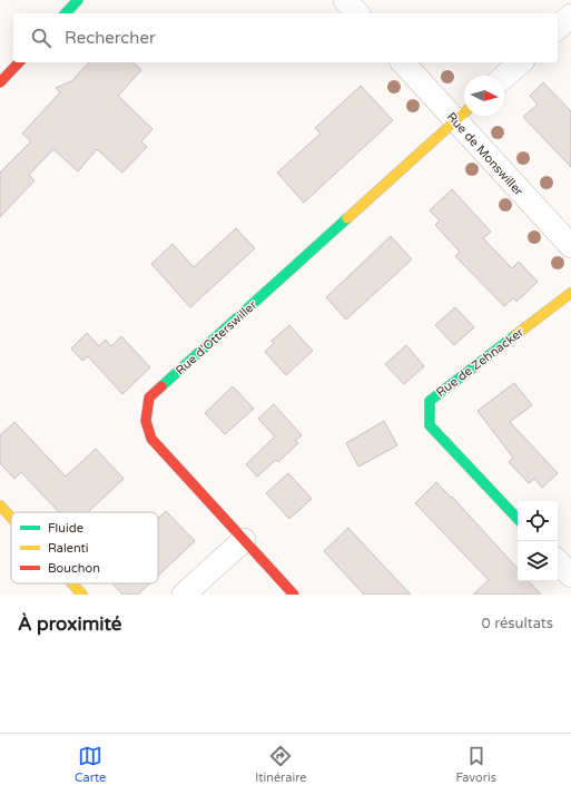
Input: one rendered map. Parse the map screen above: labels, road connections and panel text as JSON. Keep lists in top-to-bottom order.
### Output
{
  "streets": {
    "street": ["Rue de Monswiller", "Rue d'Otterswiller", "Rue de Zehnacker"]
  },
  "crossings": [
    ["Rue de Monswiller", "Rue d'Otterswiller"]
  ],
  "legend": ["Fluide", "Ralenti", "Bouchon"],
  "north": "right",
  "page": {
    "search": "Rechercher",
    "heading": ["À proximité", "0 résultats"],
    "nav": ["Carte", "Itinéraire", "Favoris"]
  }
}
